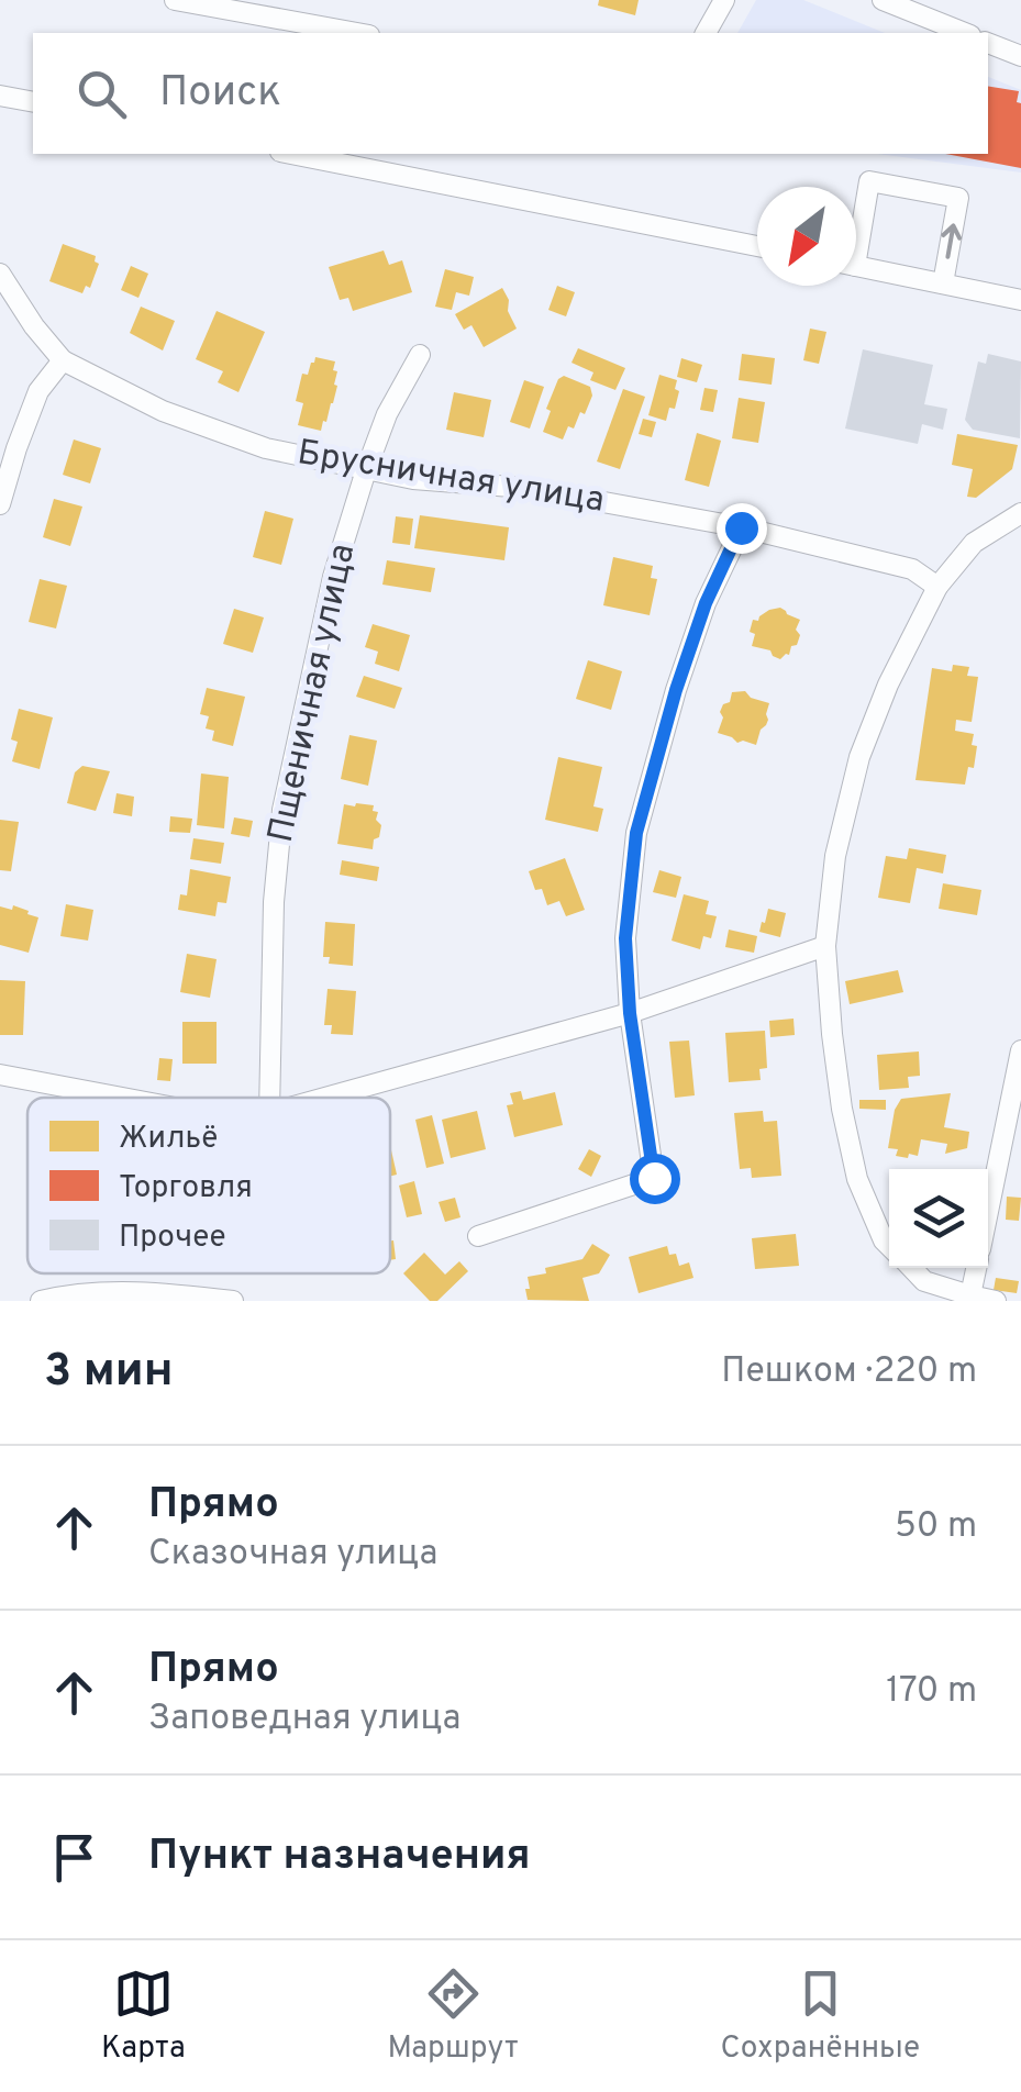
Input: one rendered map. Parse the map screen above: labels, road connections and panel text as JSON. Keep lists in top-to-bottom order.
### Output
{
  "streets": {
    "street": ["Брусничная улица", "Пщеничная улица"]
  },
  "crossings": [
    ["Брусничная улица", "Пщеничная улица"]
  ],
  "legend": ["Жильё", "Торговля", "Прочее"],
  "north": "bottom left",
  "page": {
    "search": "Поиск",
    "heading": ["3 мин", "Пешком · 220 m"],
    "list": [
      ["Прямо", "Сказочная улица", "50 m"],
      ["Прямо", "Заповедная улица", "170 m"],
      "Пункт назначения"
    ],
    "nav": ["Карта", "Маршрут", "Сохранённые"]
  }
}
